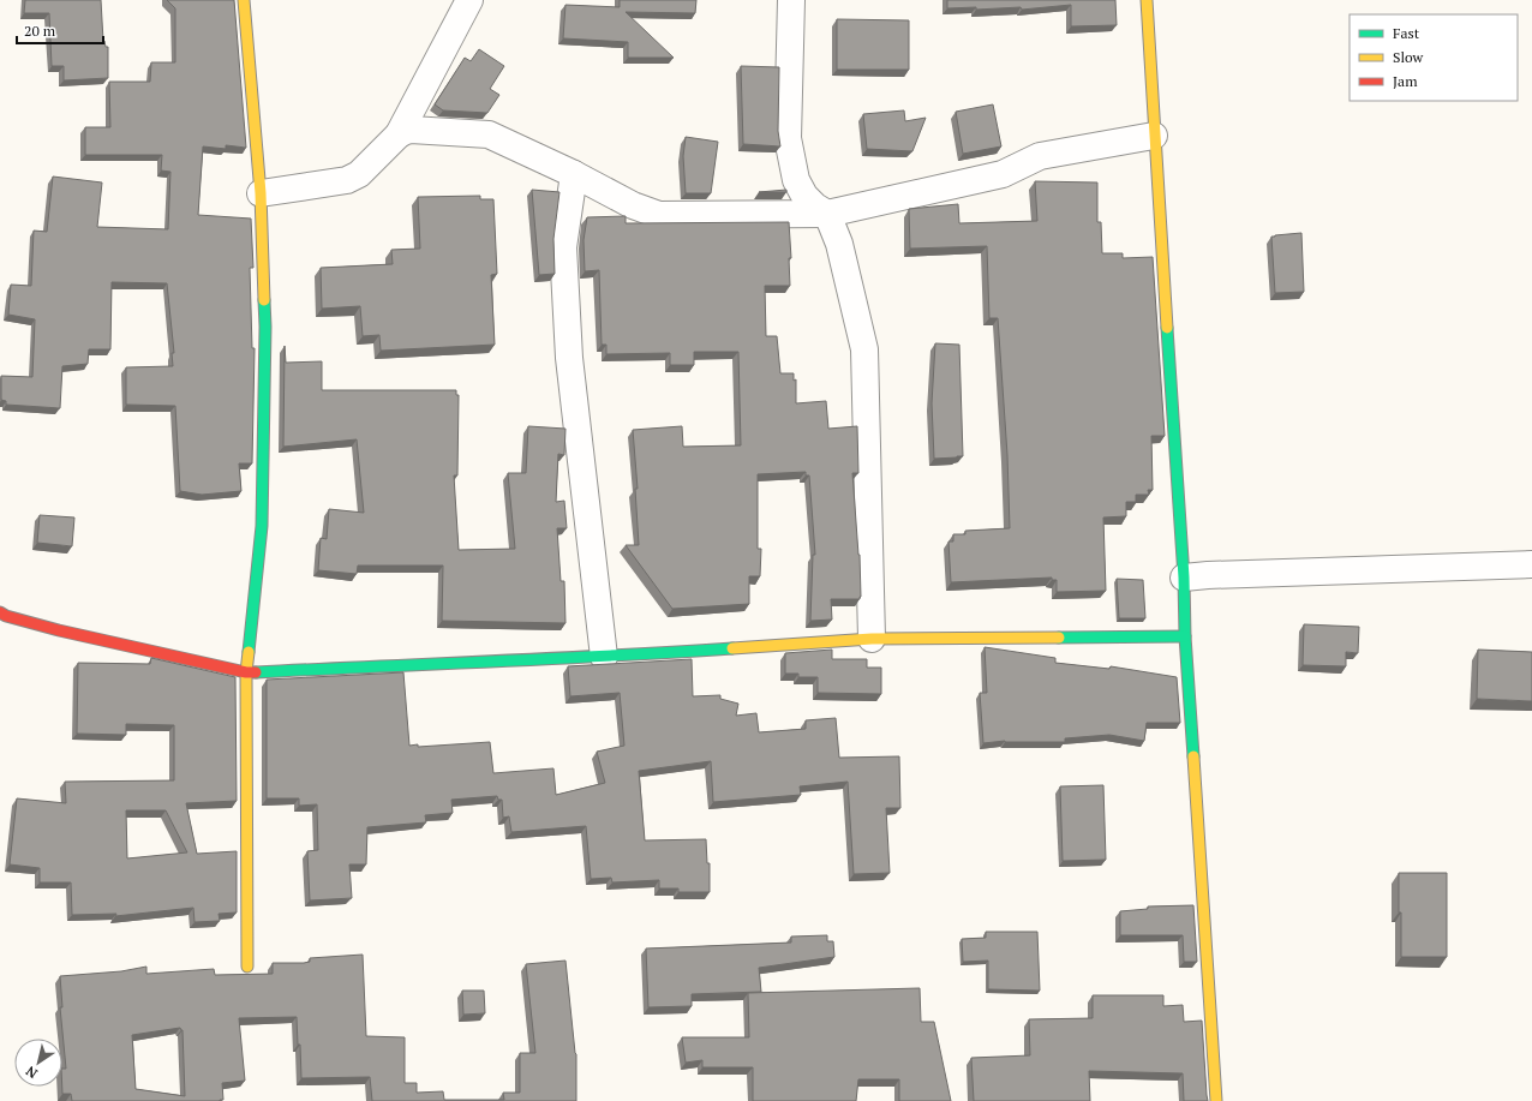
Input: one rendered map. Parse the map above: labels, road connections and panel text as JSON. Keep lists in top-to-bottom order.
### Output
{
  "legend": ["Fast", "Slow", "Jam"],
  "scale_bar": "20 m",
  "north": "bottom left"
}
